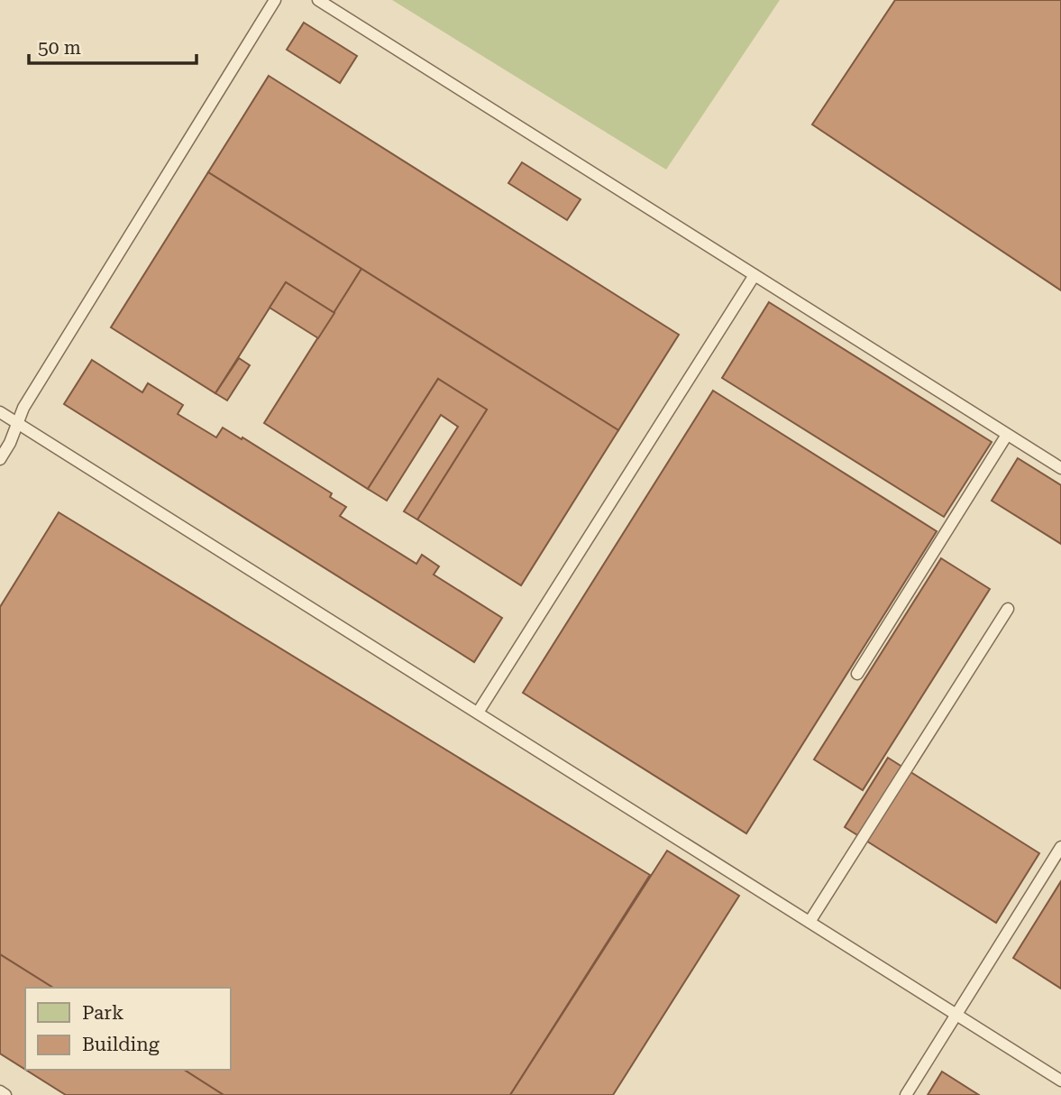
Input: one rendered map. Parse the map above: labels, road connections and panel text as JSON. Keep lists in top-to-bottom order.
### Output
{
  "legend": ["Park", "Building"],
  "scale_bar": "50 m"
}
